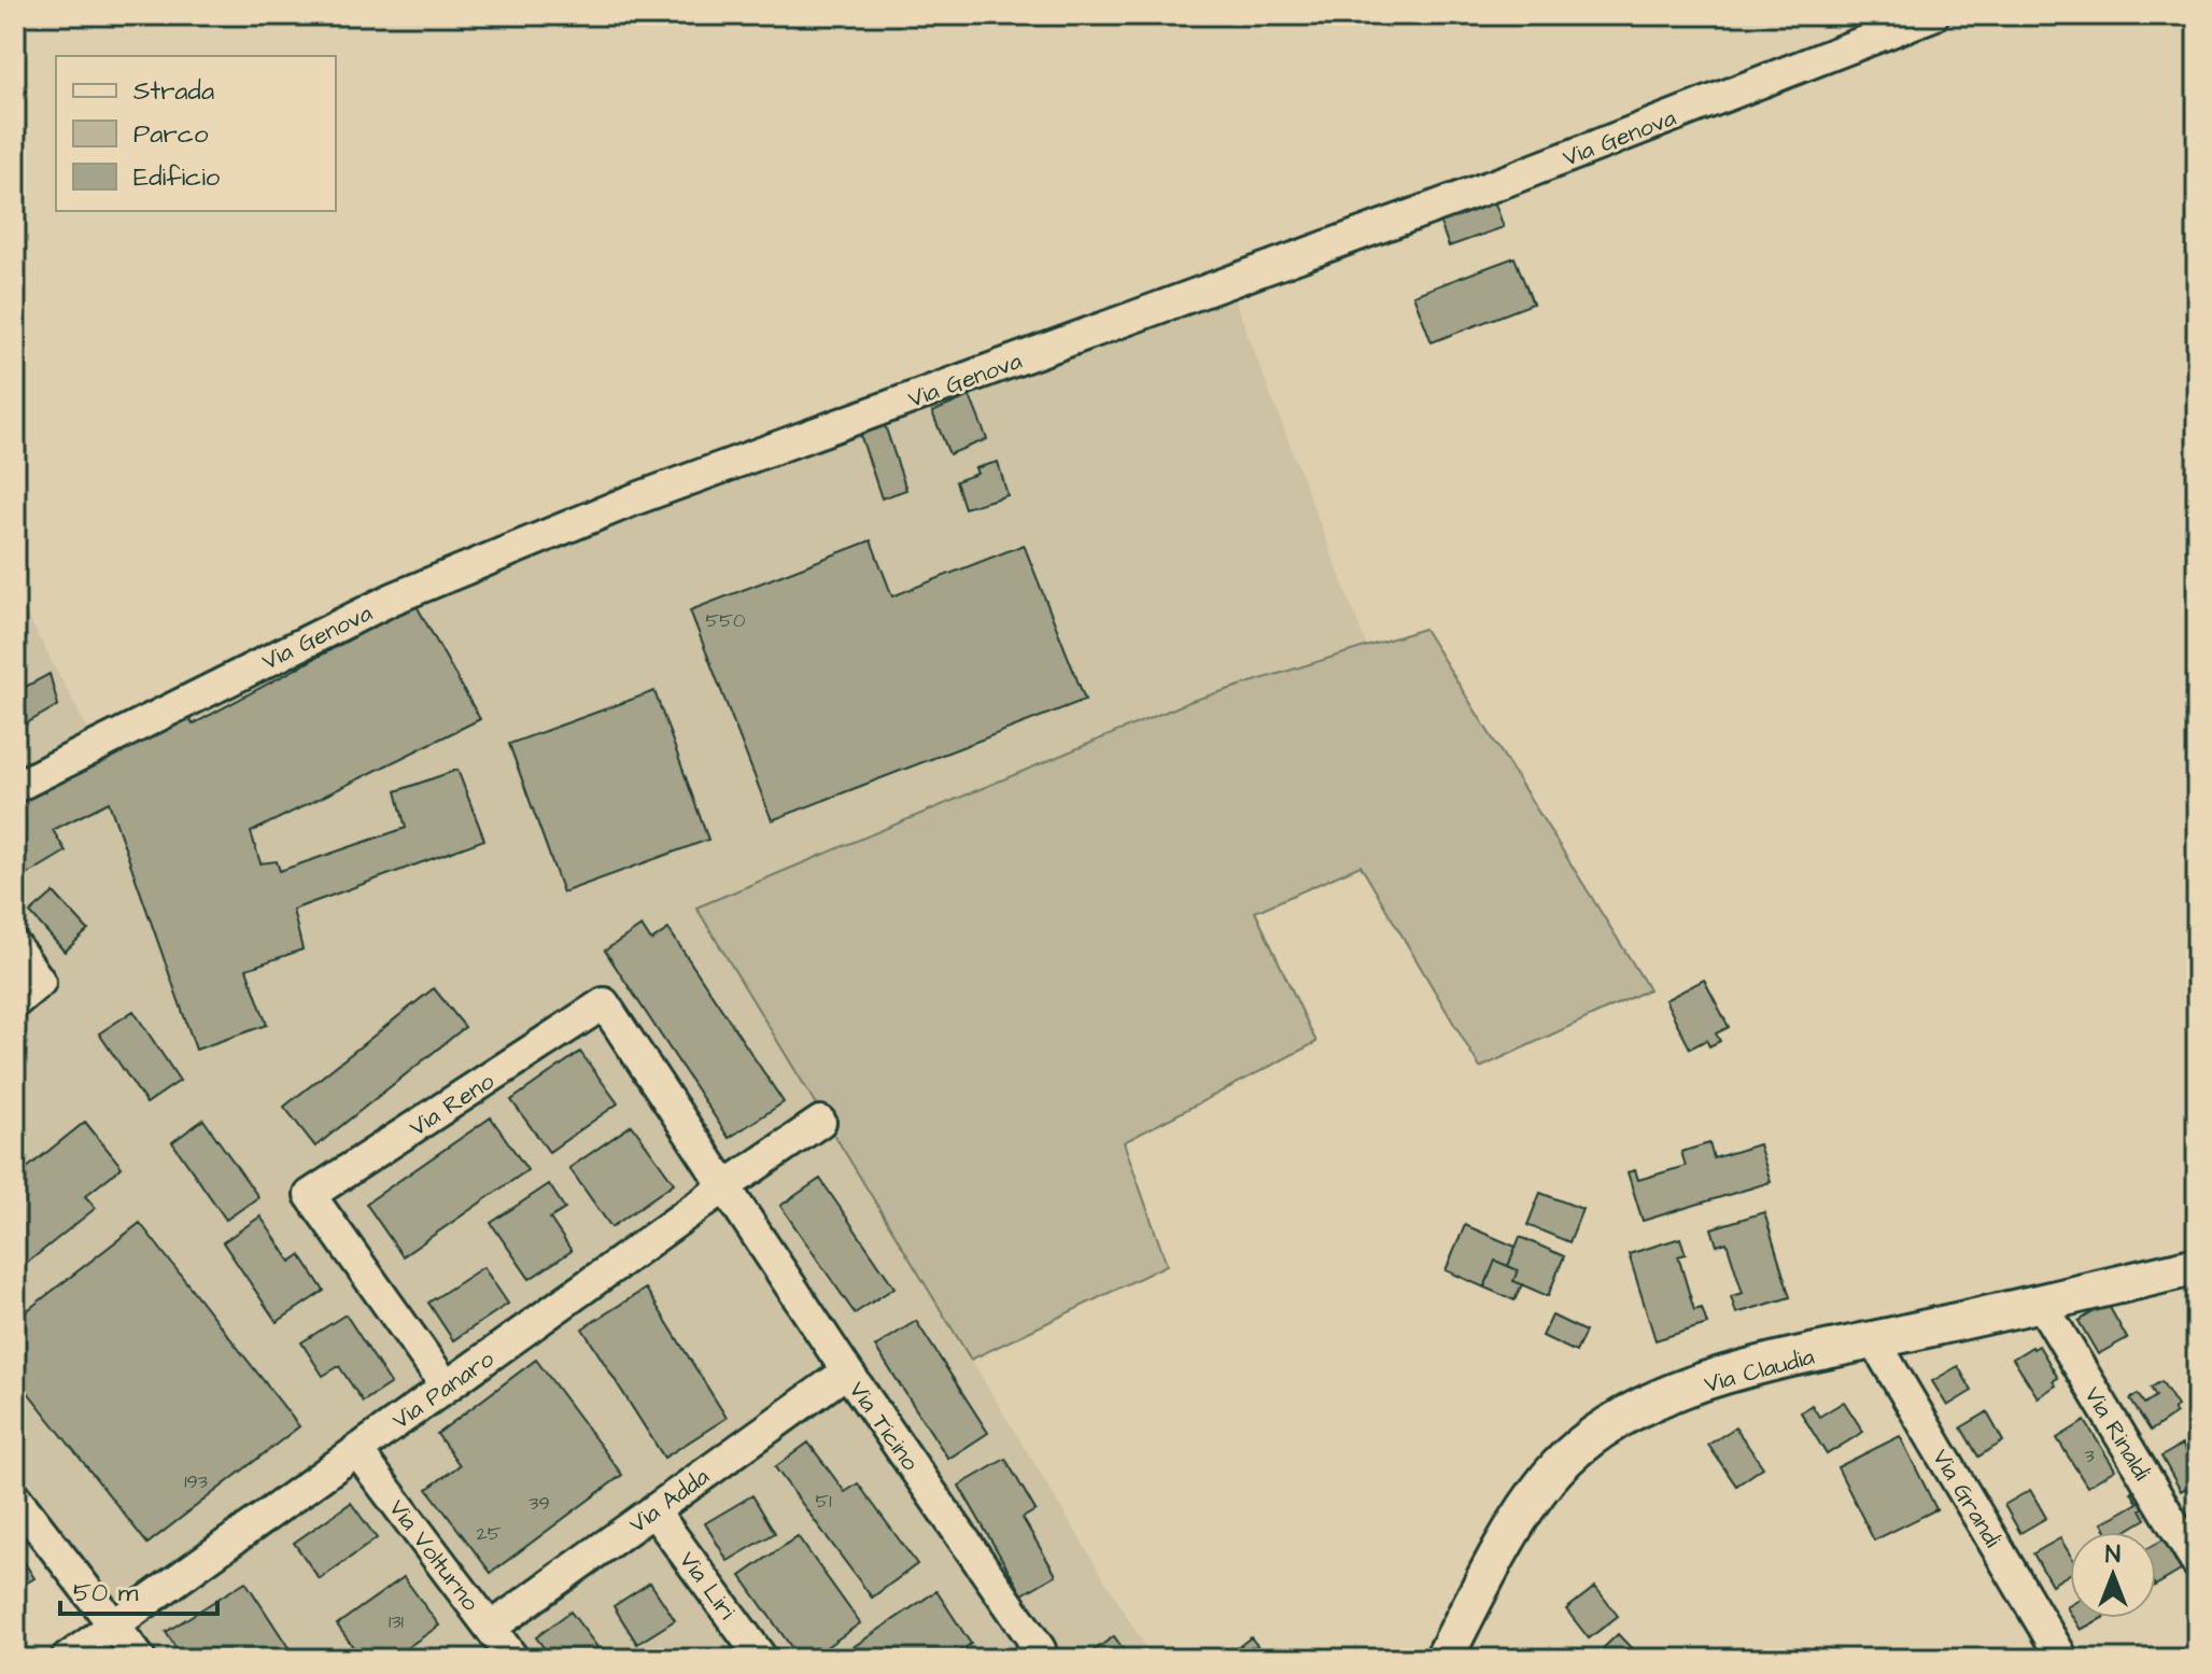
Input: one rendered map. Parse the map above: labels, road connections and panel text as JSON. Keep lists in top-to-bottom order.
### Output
{
  "streets": {
    "main road": ["Via Claudia"],
    "street": [
      "Via Genova",
      "Via Reno",
      "Via Panaro",
      "Via Ticino",
      "Via Rinaldi",
      "Via Grandi",
      "Via Adda",
      "Via Volturno",
      "Via Liri"
    ]
  },
  "crossings": [
    ["Via Reno", "Via Panaro"],
    ["Via Reno", "Via Ticino"],
    ["Via Claudia", "Via Rinaldi"],
    ["Via Claudia", "Via Grandi"],
    ["Via Panaro", "Via Ticino"],
    ["Via Panaro", "Via Volturno"],
    ["Via Ticino", "Via Adda"],
    ["Via Adda", "Via Volturno"],
    ["Via Adda", "Via Liri"]
  ],
  "house_numbers": [
    "550",
    "3",
    "193",
    "51",
    "39",
    "25",
    "131"
  ],
  "legend": ["Strada", "Parco", "Edificio"],
  "scale_bar": "50 m",
  "north": "top"
}
